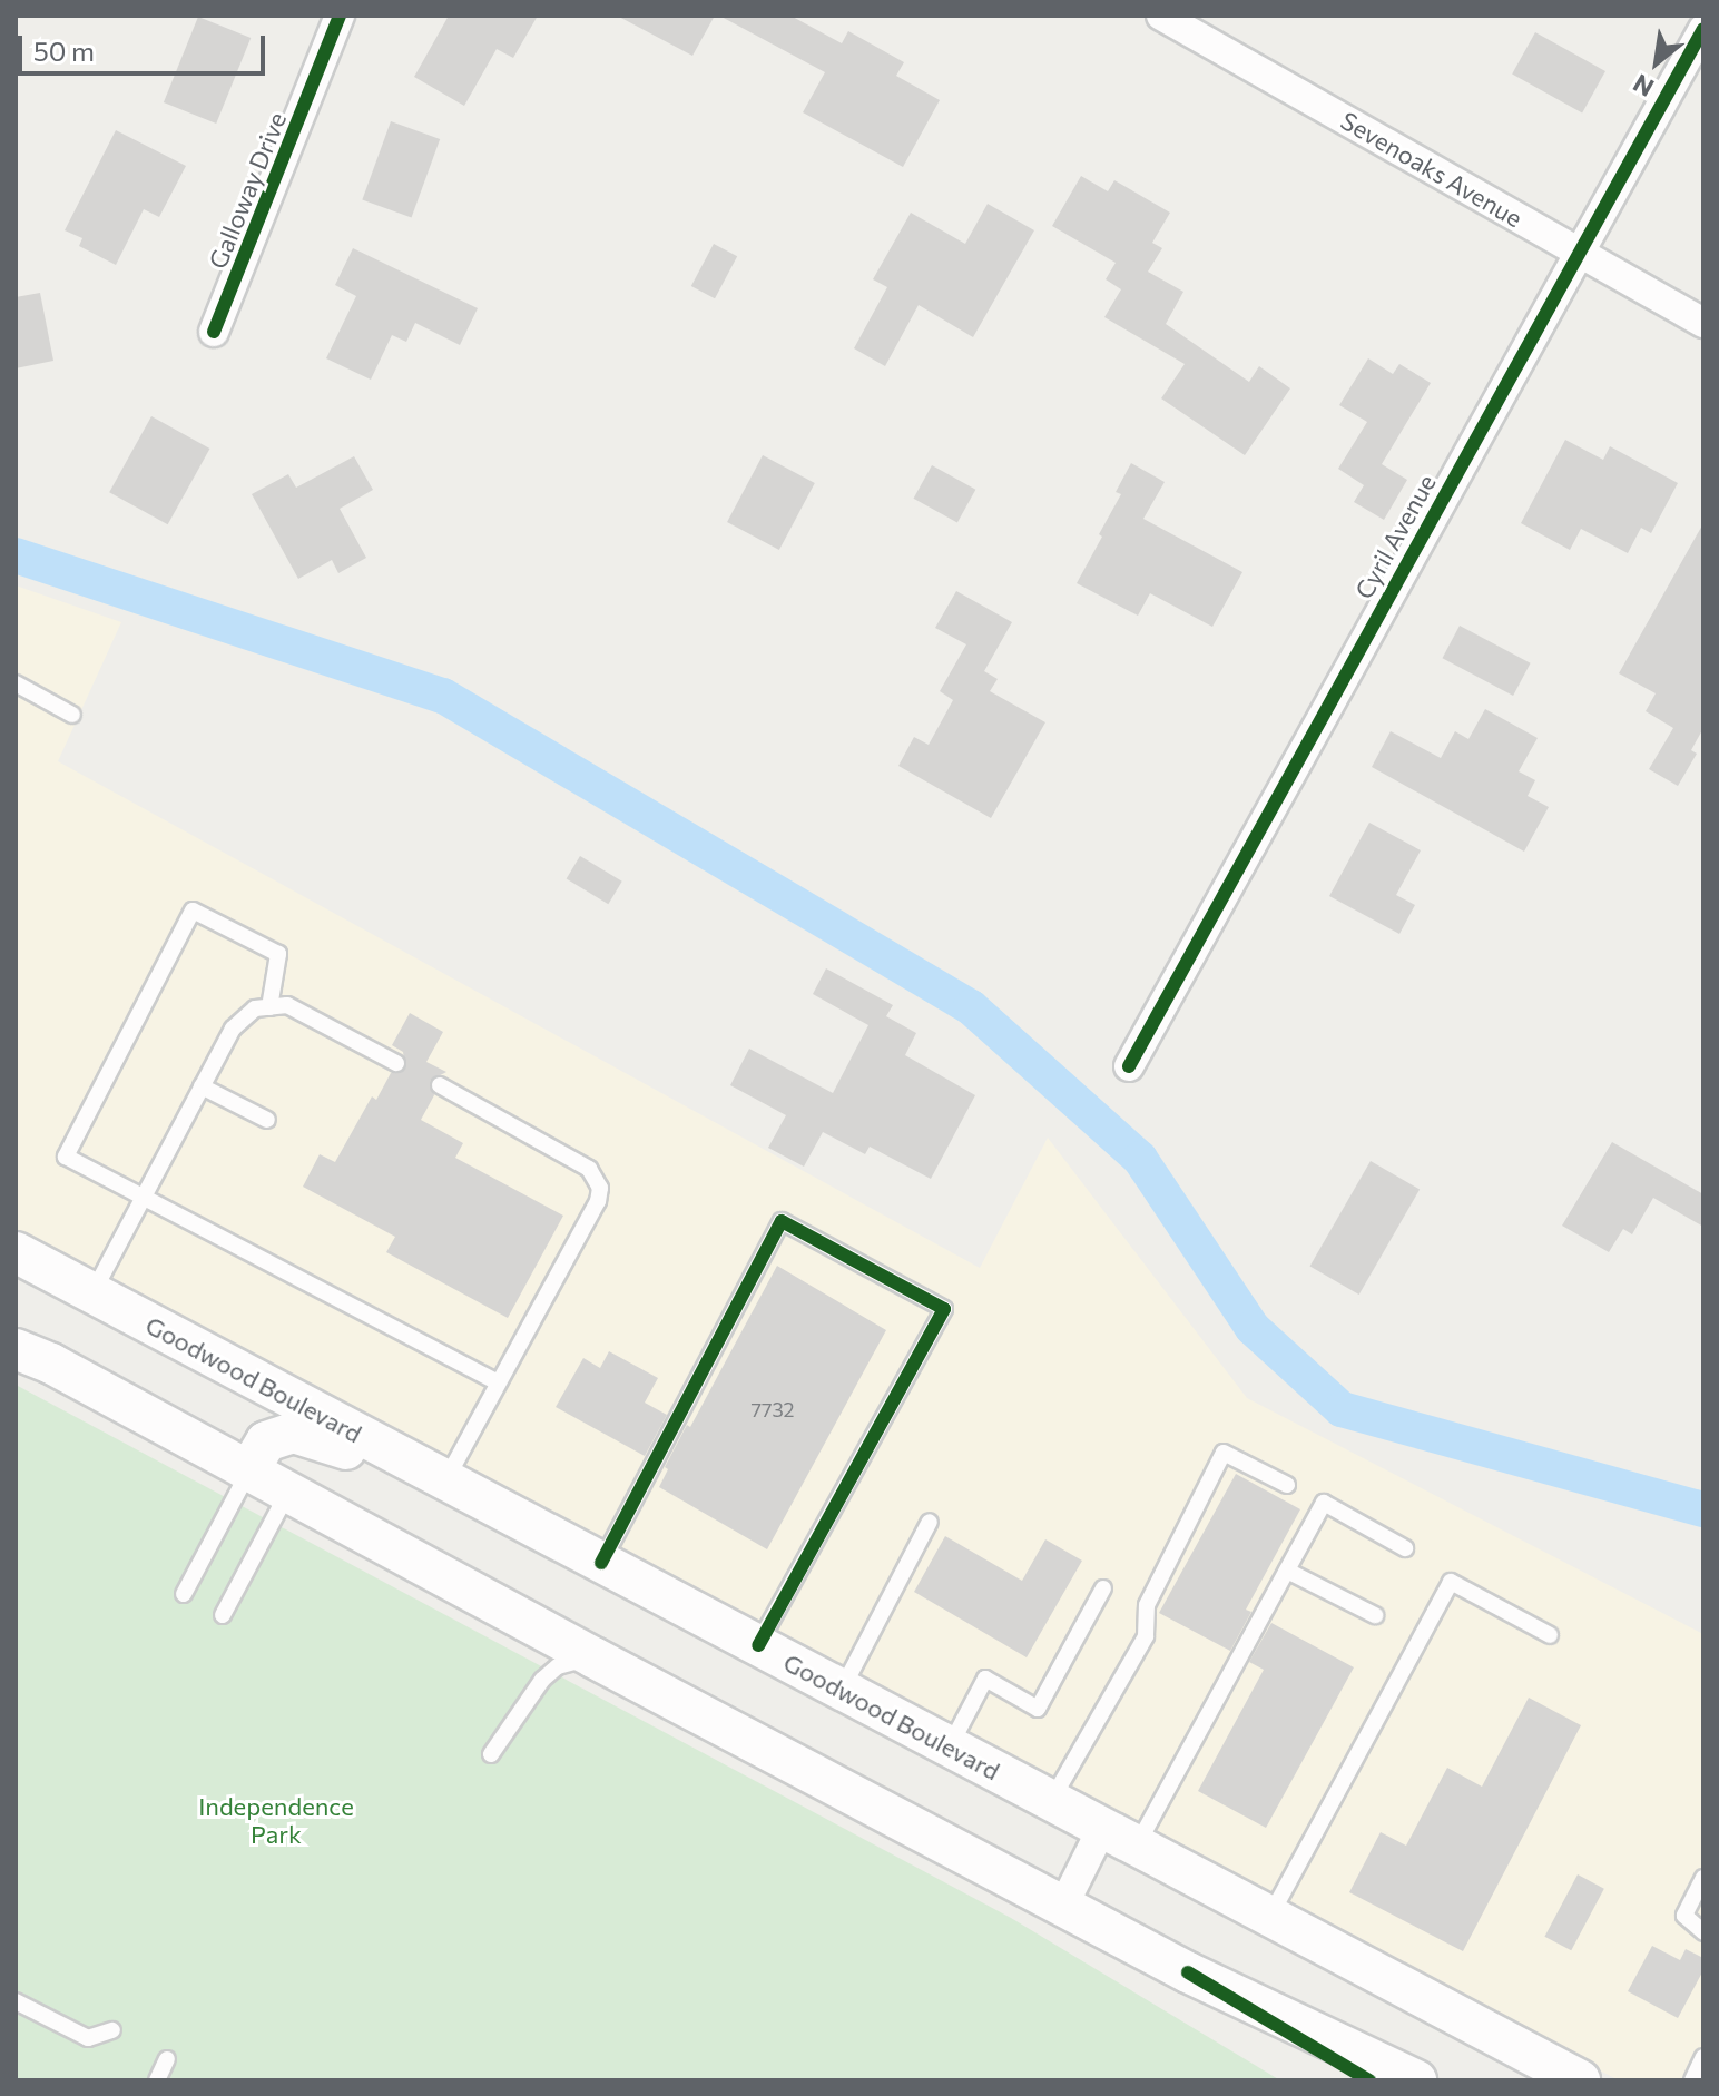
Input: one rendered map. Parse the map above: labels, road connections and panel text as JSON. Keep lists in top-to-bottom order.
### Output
{
  "streets": {
    "main road": ["Goodwood Boulevard"],
    "street": ["Sevenoaks Avenue", "Galloway Drive", "Cyril Avenue"]
  },
  "crossings": [
    ["Sevenoaks Avenue", "Cyril Avenue"]
  ],
  "parks": ["Independence Park"],
  "house_numbers": ["7732"],
  "scale_bar": "50 m",
  "north": "bottom left"
}
